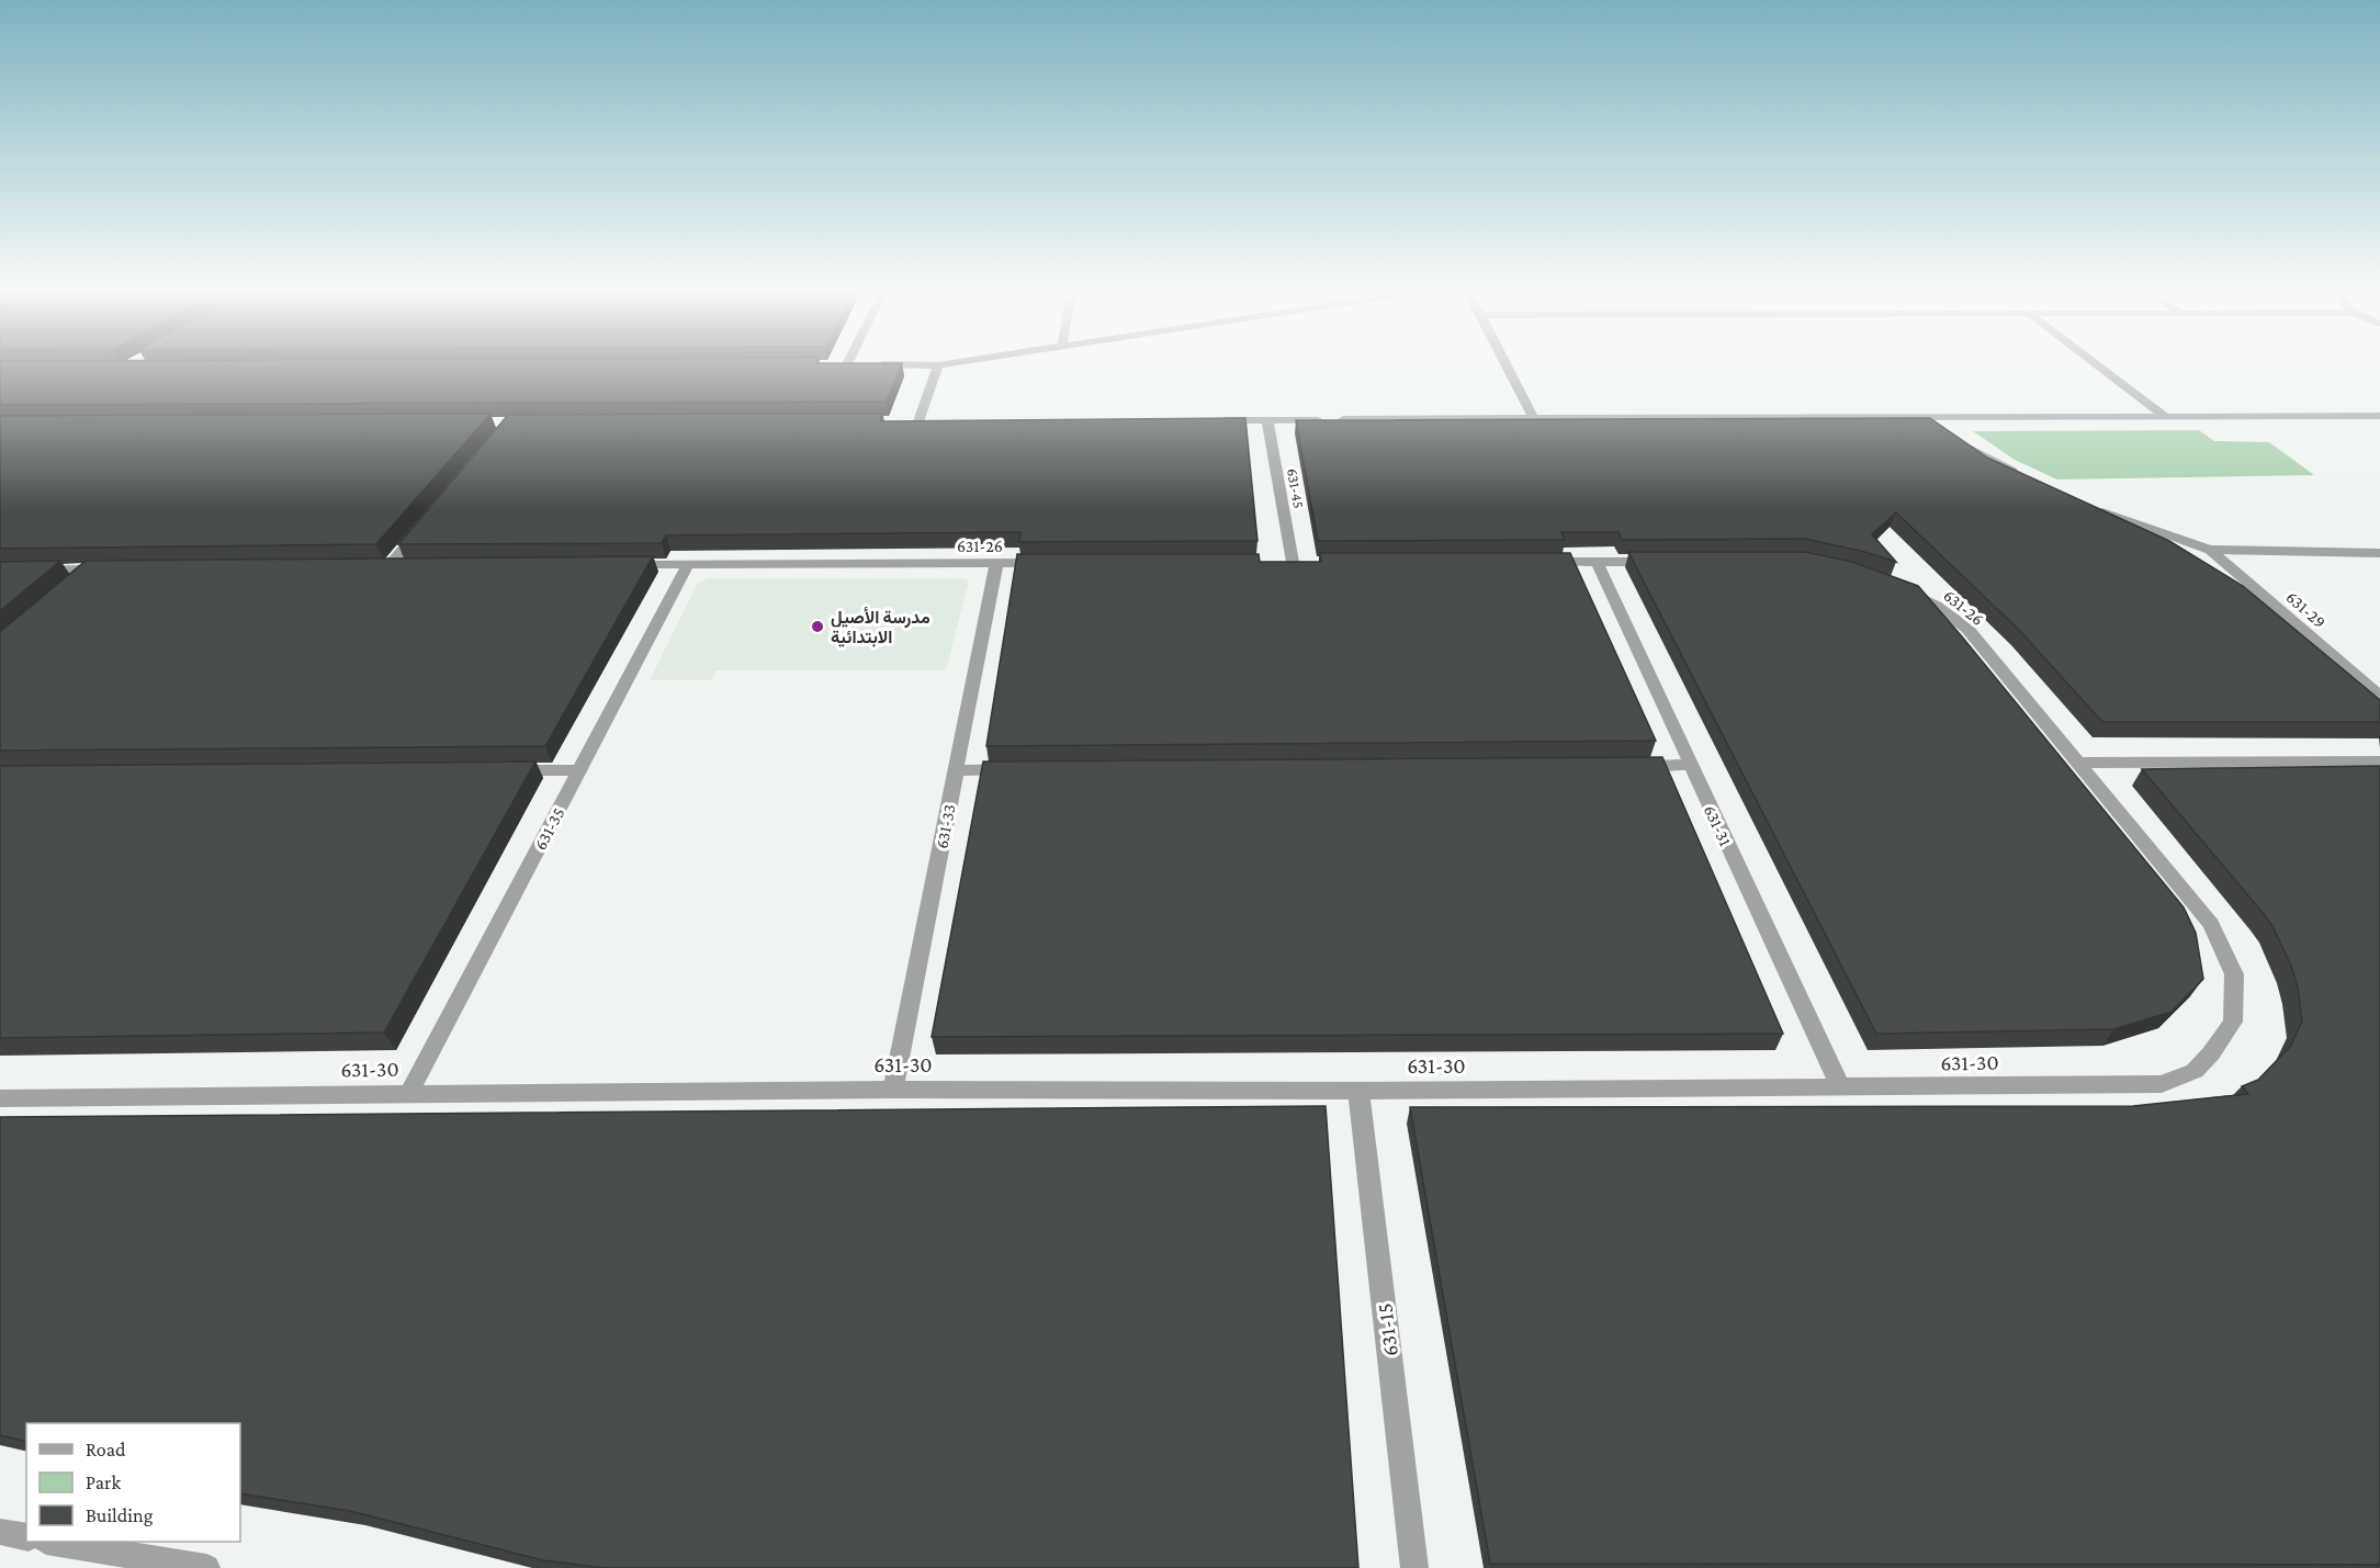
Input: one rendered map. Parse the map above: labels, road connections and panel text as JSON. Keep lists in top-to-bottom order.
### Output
{
  "streets": {
    "street": [
      "631-45",
      "631-26",
      "631-29",
      "631-31",
      "631-33",
      "631-35",
      "631-30",
      "631-15"
    ]
  },
  "crossings": [
    ["631-26", "631-33"],
    ["631-26", "631-35"],
    ["631-26", "631-30"],
    ["631-31", "631-30"],
    ["631-33", "631-30"],
    ["631-35", "631-30"],
    ["631-30", "631-15"]
  ],
  "places": ["مدرسة الأصيل الابتدائية"],
  "legend": ["Road", "Park", "Building"]
}
